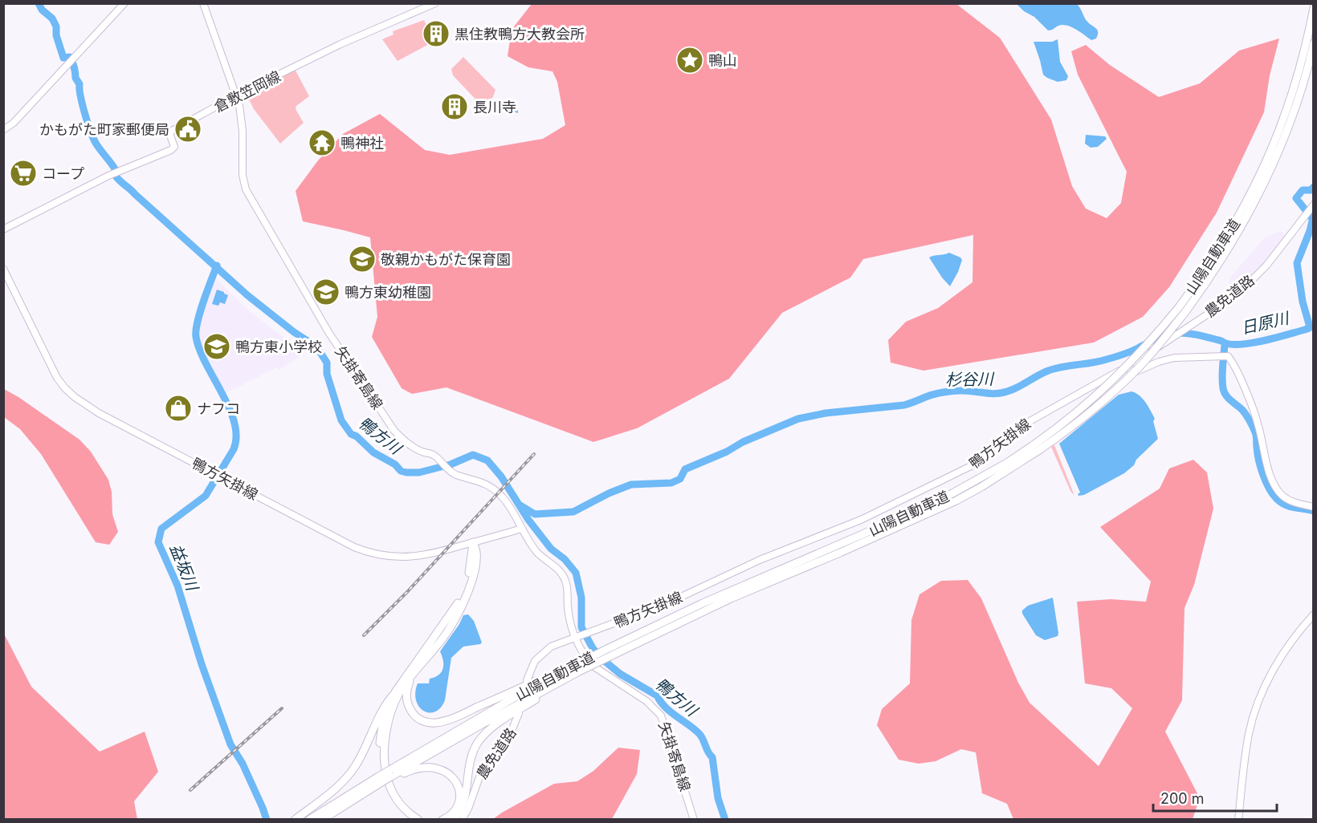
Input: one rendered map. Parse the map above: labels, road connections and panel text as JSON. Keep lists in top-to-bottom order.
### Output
{
  "streets": {
    "highway": ["山陽自動車道"],
    "main road": [
      "倉敷笠岡線",
      "農免道路",
      "矢掛寄島線",
      "鴨方矢掛線"
    ]
  },
  "crossings": [
    ["倉敷笠岡線", "矢掛寄島線"],
    ["農免道路", "鴨方矢掛線"],
    ["矢掛寄島線", "鴨方矢掛線"]
  ],
  "water": [
    "日原川",
    "杉谷川",
    "鴨方川",
    "益坂川"
  ],
  "places": {
    "building": ["黒住教鴨方大教会所", "長川寺"],
    "place": ["鴨山"],
    "public building": ["かもがた町家郵便局"],
    "temple": ["鴨神社"],
    "supermarket": ["コープ"],
    "school or university": ["敬親かもがた保育園", "鴨方東幼稚園", "鴨方東小学校"],
    "shop": ["ナフコ"]
  },
  "scale_bar": "200 m"
}
